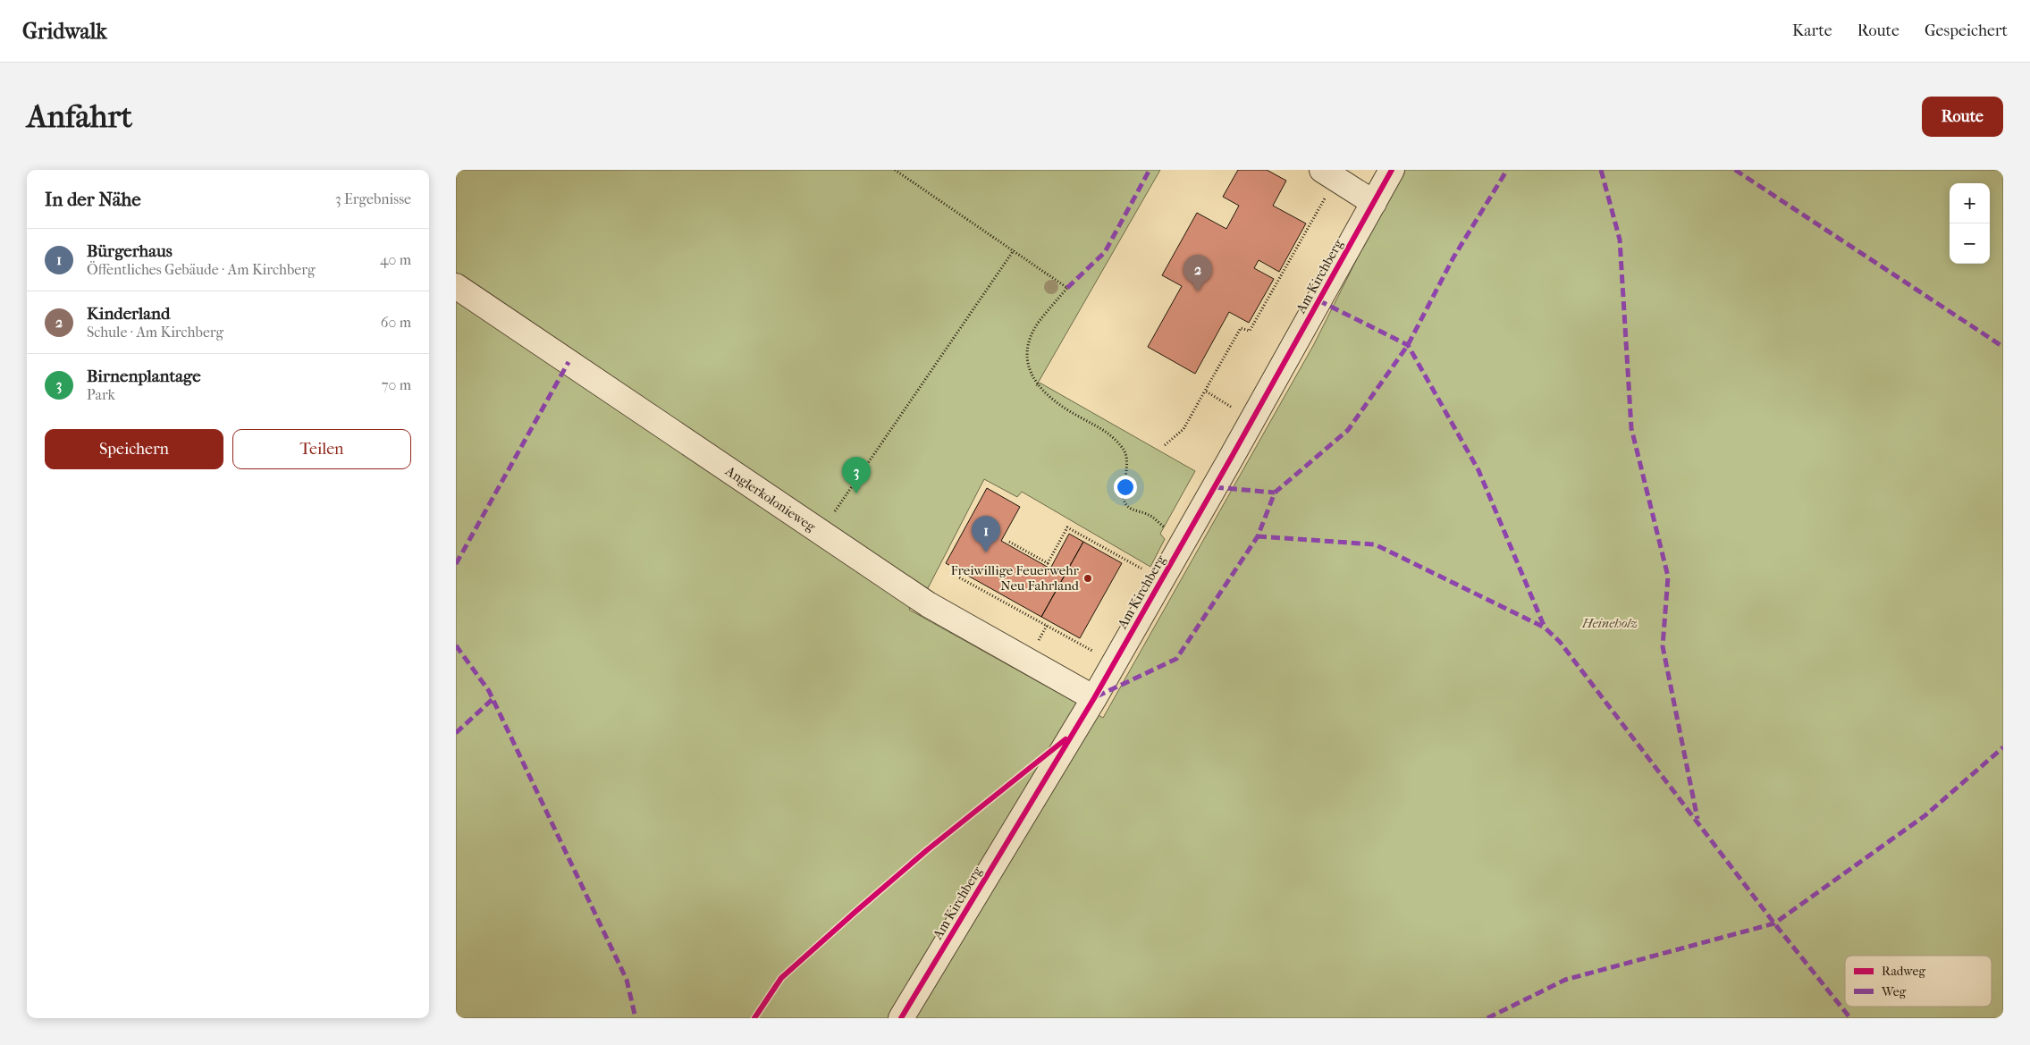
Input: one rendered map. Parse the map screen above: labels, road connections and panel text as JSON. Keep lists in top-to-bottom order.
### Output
{
  "streets": {
    "street": ["Am Kirchberg", "Anglerkolonieweg"]
  },
  "crossings": [
    ["Am Kirchberg", "Anglerkolonieweg"]
  ],
  "parks": ["Heineholz"],
  "places": ["Freiwillige Feuerwehr Neu Fahrland"],
  "legend": ["Radweg", "Weg"],
  "page": {
    "header": "Gridwalk",
    "nav": ["Karte", "Route", "Gespeichert"],
    "buttons": [
      "Route",
      ["Speichern", "Teilen"]
    ],
    "title": "Anfahrt",
    "heading": ["In der Nähe", "3 Ergebnisse"],
    "map_buttons": ["+", "−"],
    "list": [
      {
        "mark": "1",
        "name": "Bürgerhaus",
        "note": "Öffentliches Gebäude · Am Kirchberg",
        "value": "40 m"
      },
      {
        "mark": "2",
        "name": "Kinderland",
        "note": "Schule · Am Kirchberg",
        "value": "60 m"
      },
      {
        "mark": "3",
        "name": "Birnenplantage",
        "note": "Park",
        "value": "70 m"
      }
    ],
    "pins": ["2", "3", "1"]
  }
}
